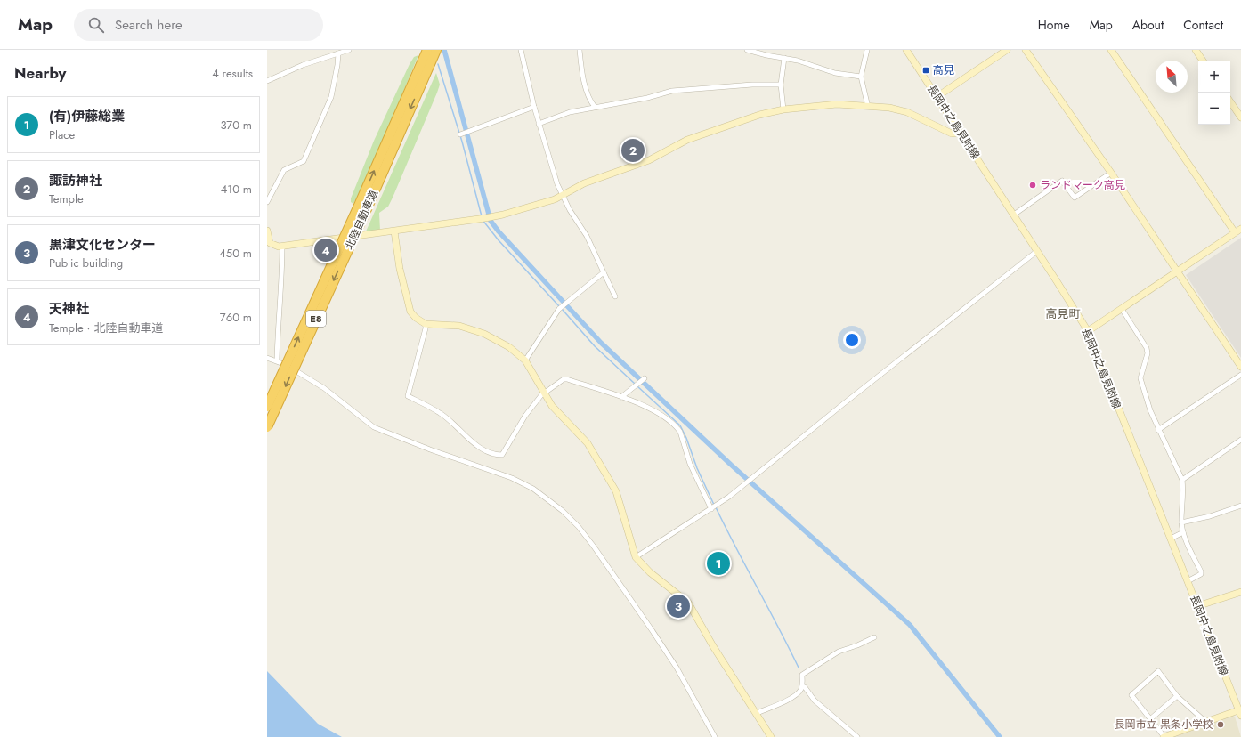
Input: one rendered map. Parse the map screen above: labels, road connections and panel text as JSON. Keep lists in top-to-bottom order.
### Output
{
  "streets": {
    "highway": ["北陸自動車道", "E8"],
    "street": ["長岡中之島見附線"]
  },
  "districts": ["高見町"],
  "places": {
    "transit": ["高見"],
    "other": ["ランドマーク高見", "長岡市立 黒条小学校"]
  },
  "north": "top left",
  "page": {
    "header": "Map",
    "search": "Search here",
    "nav": [
      "Home",
      "Map",
      "About",
      "Contact"
    ],
    "heading": ["Nearby", "4 results"],
    "map_buttons": ["+", "−"],
    "list": [
      {
        "mark": "1",
        "name": "(有)伊藤総業",
        "note": "Place",
        "value": "370 m"
      },
      {
        "mark": "2",
        "name": "諏訪神社",
        "note": "Temple",
        "value": "410 m"
      },
      {
        "mark": "3",
        "name": "黒津文化センター",
        "note": "Public building",
        "value": "450 m"
      },
      {
        "mark": "4",
        "name": "天神社",
        "note": "Temple · 北陸自動車道",
        "value": "760 m"
      }
    ],
    "pins": [
      "2",
      "4",
      "1",
      "3"
    ]
  }
}
